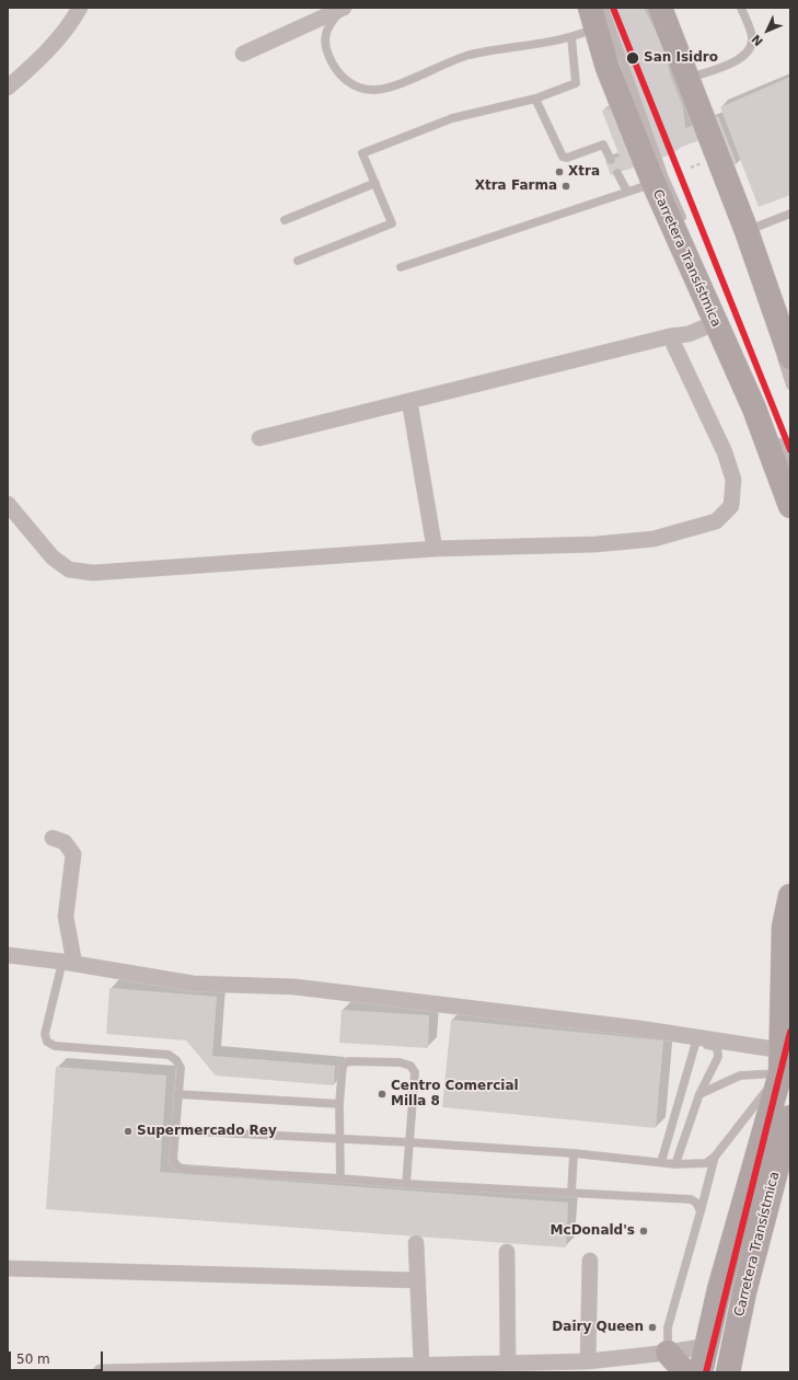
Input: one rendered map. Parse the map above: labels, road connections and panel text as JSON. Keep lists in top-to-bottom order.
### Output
{
  "streets": {
    "main road": ["Carretera Transístmica"]
  },
  "places": [
    "San Isidro",
    "Xtra",
    "Xtra Farma",
    "Centro Comercial Milla 8",
    "Supermercado Rey",
    "McDonald's",
    "Dairy Queen"
  ],
  "scale_bar": "50 m",
  "north": "bottom left"
}
